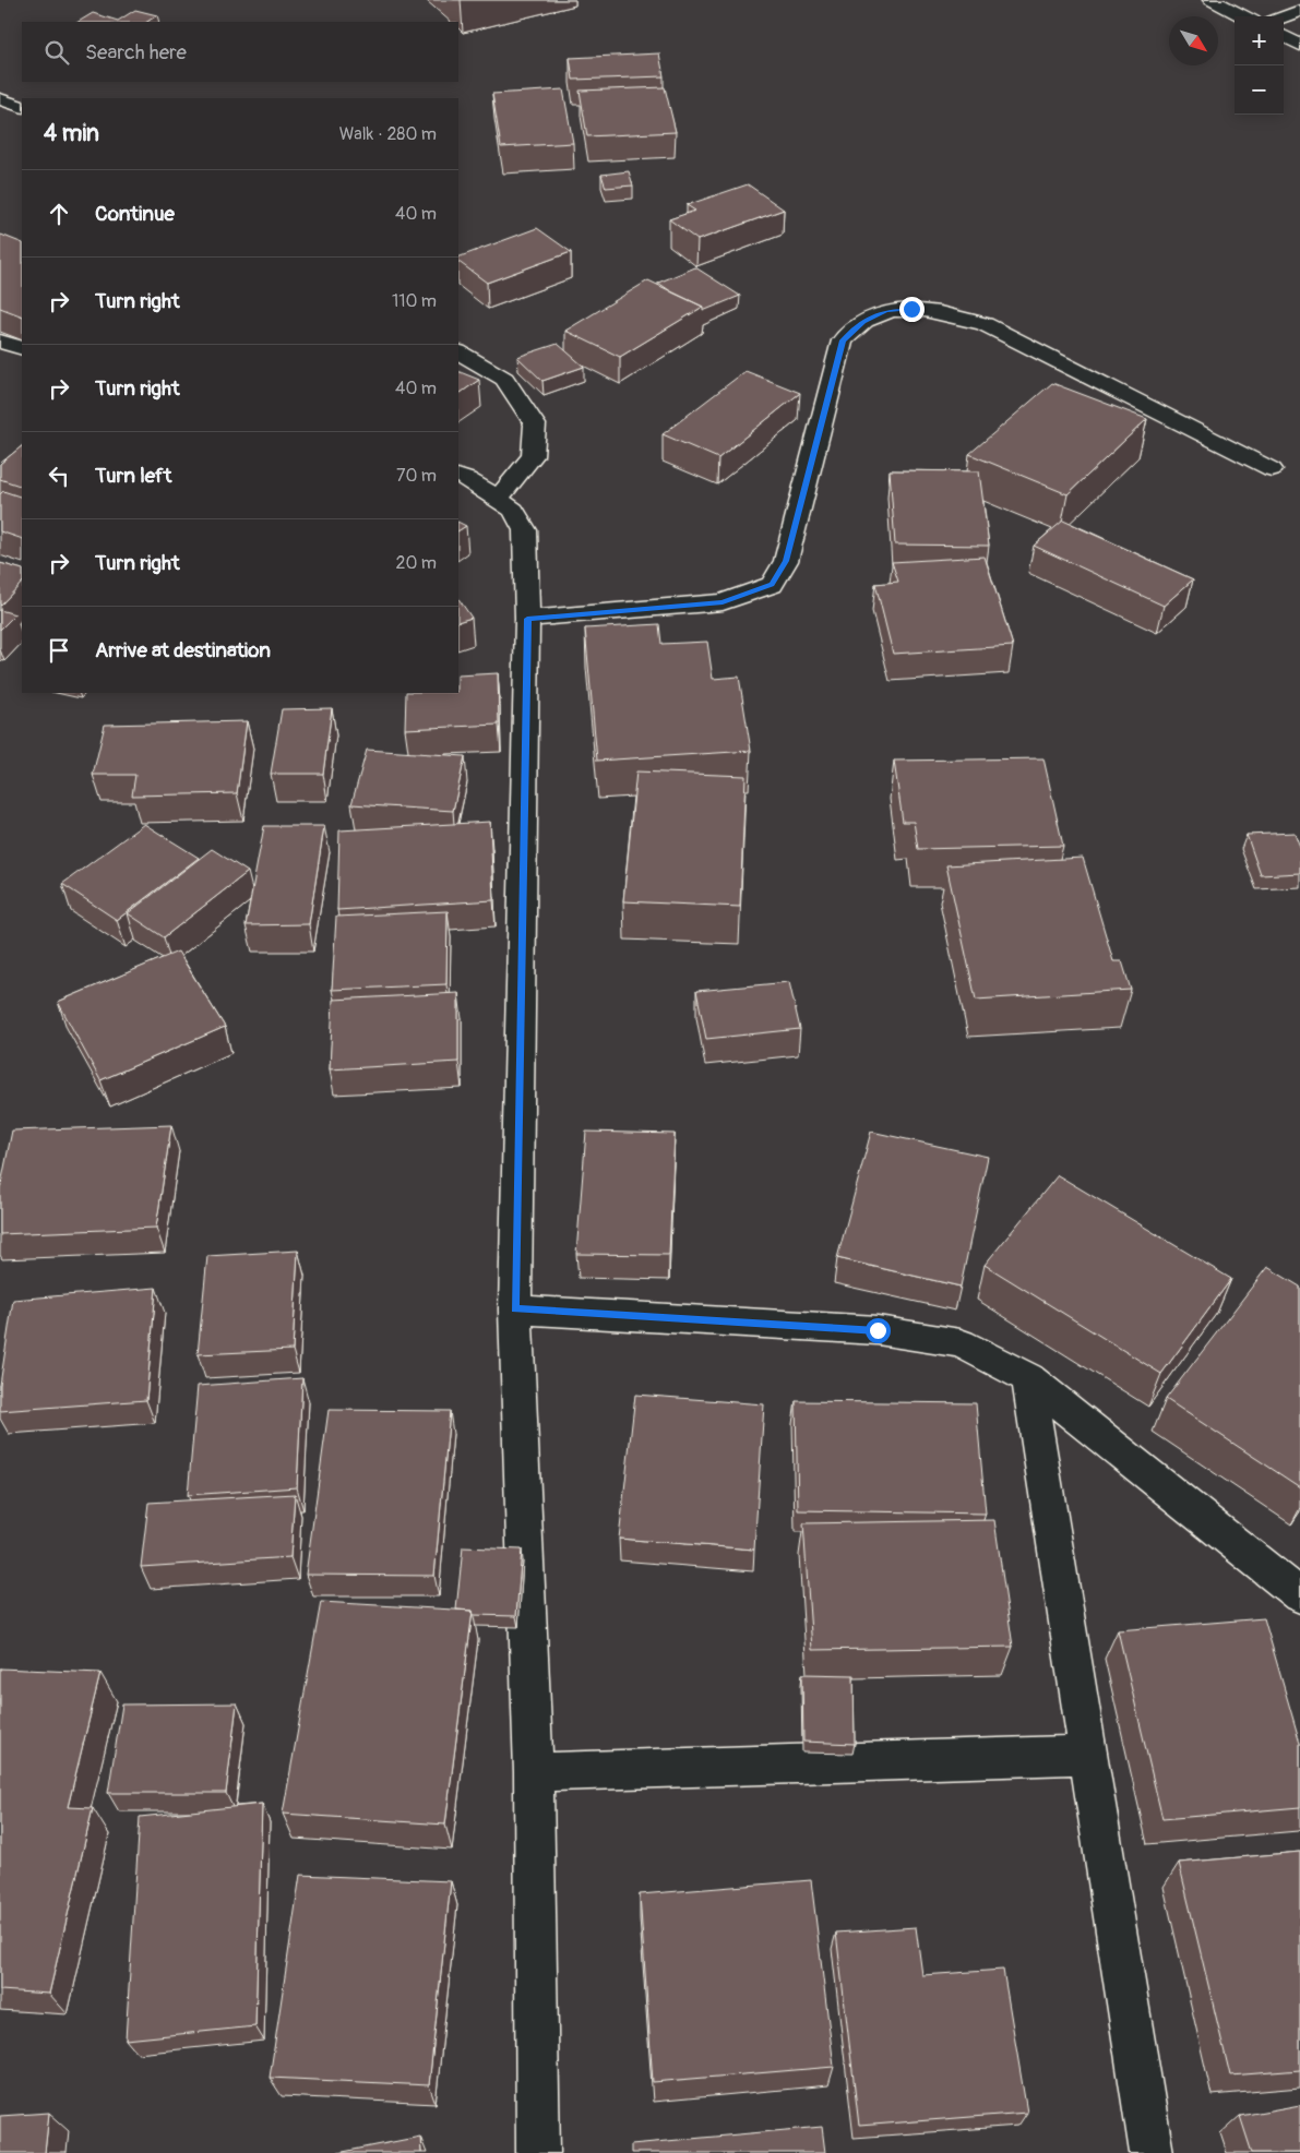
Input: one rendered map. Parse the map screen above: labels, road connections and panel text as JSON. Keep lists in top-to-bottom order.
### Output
{
  "north": "bottom right",
  "page": {
    "map_buttons": ["+", "−"],
    "search": "Search here",
    "heading": ["4 min", "Walk · 280 m"],
    "list": [
      ["Continue", "40 m"],
      ["Turn right", "110 m"],
      ["Turn right", "40 m"],
      ["Turn left", "70 m"],
      ["Turn right", "20 m"],
      "Arrive at destination"
    ]
  }
}
